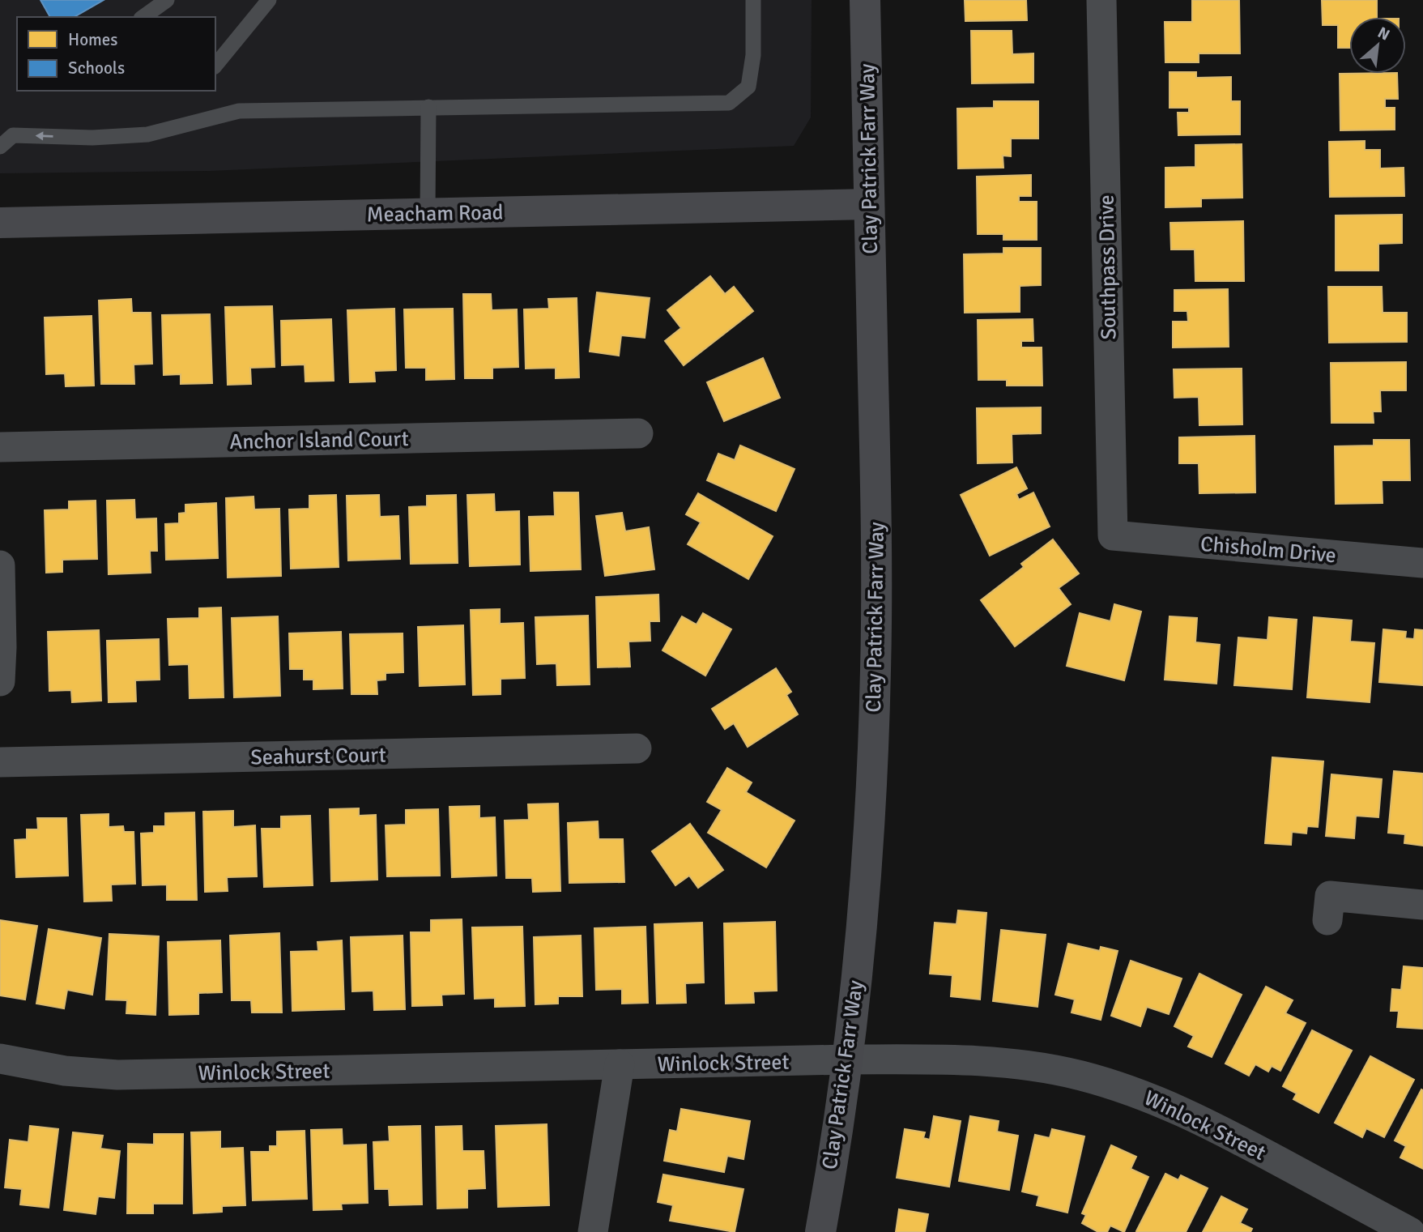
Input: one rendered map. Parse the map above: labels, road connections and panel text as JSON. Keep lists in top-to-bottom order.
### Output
{
  "streets": {
    "street": [
      "Clay Patrick Farr Way",
      "Meacham Road",
      "Southpass Drive",
      "Anchor Island Court",
      "Chisholm Drive",
      "Seahurst Court",
      "Winlock Street"
    ]
  },
  "crossings": [
    ["Clay Patrick Farr Way", "Meacham Road"],
    ["Clay Patrick Farr Way", "Winlock Street"],
    ["Southpass Drive", "Chisholm Drive"]
  ],
  "legend": ["Homes", "Schools"],
  "north": "top right"
}
